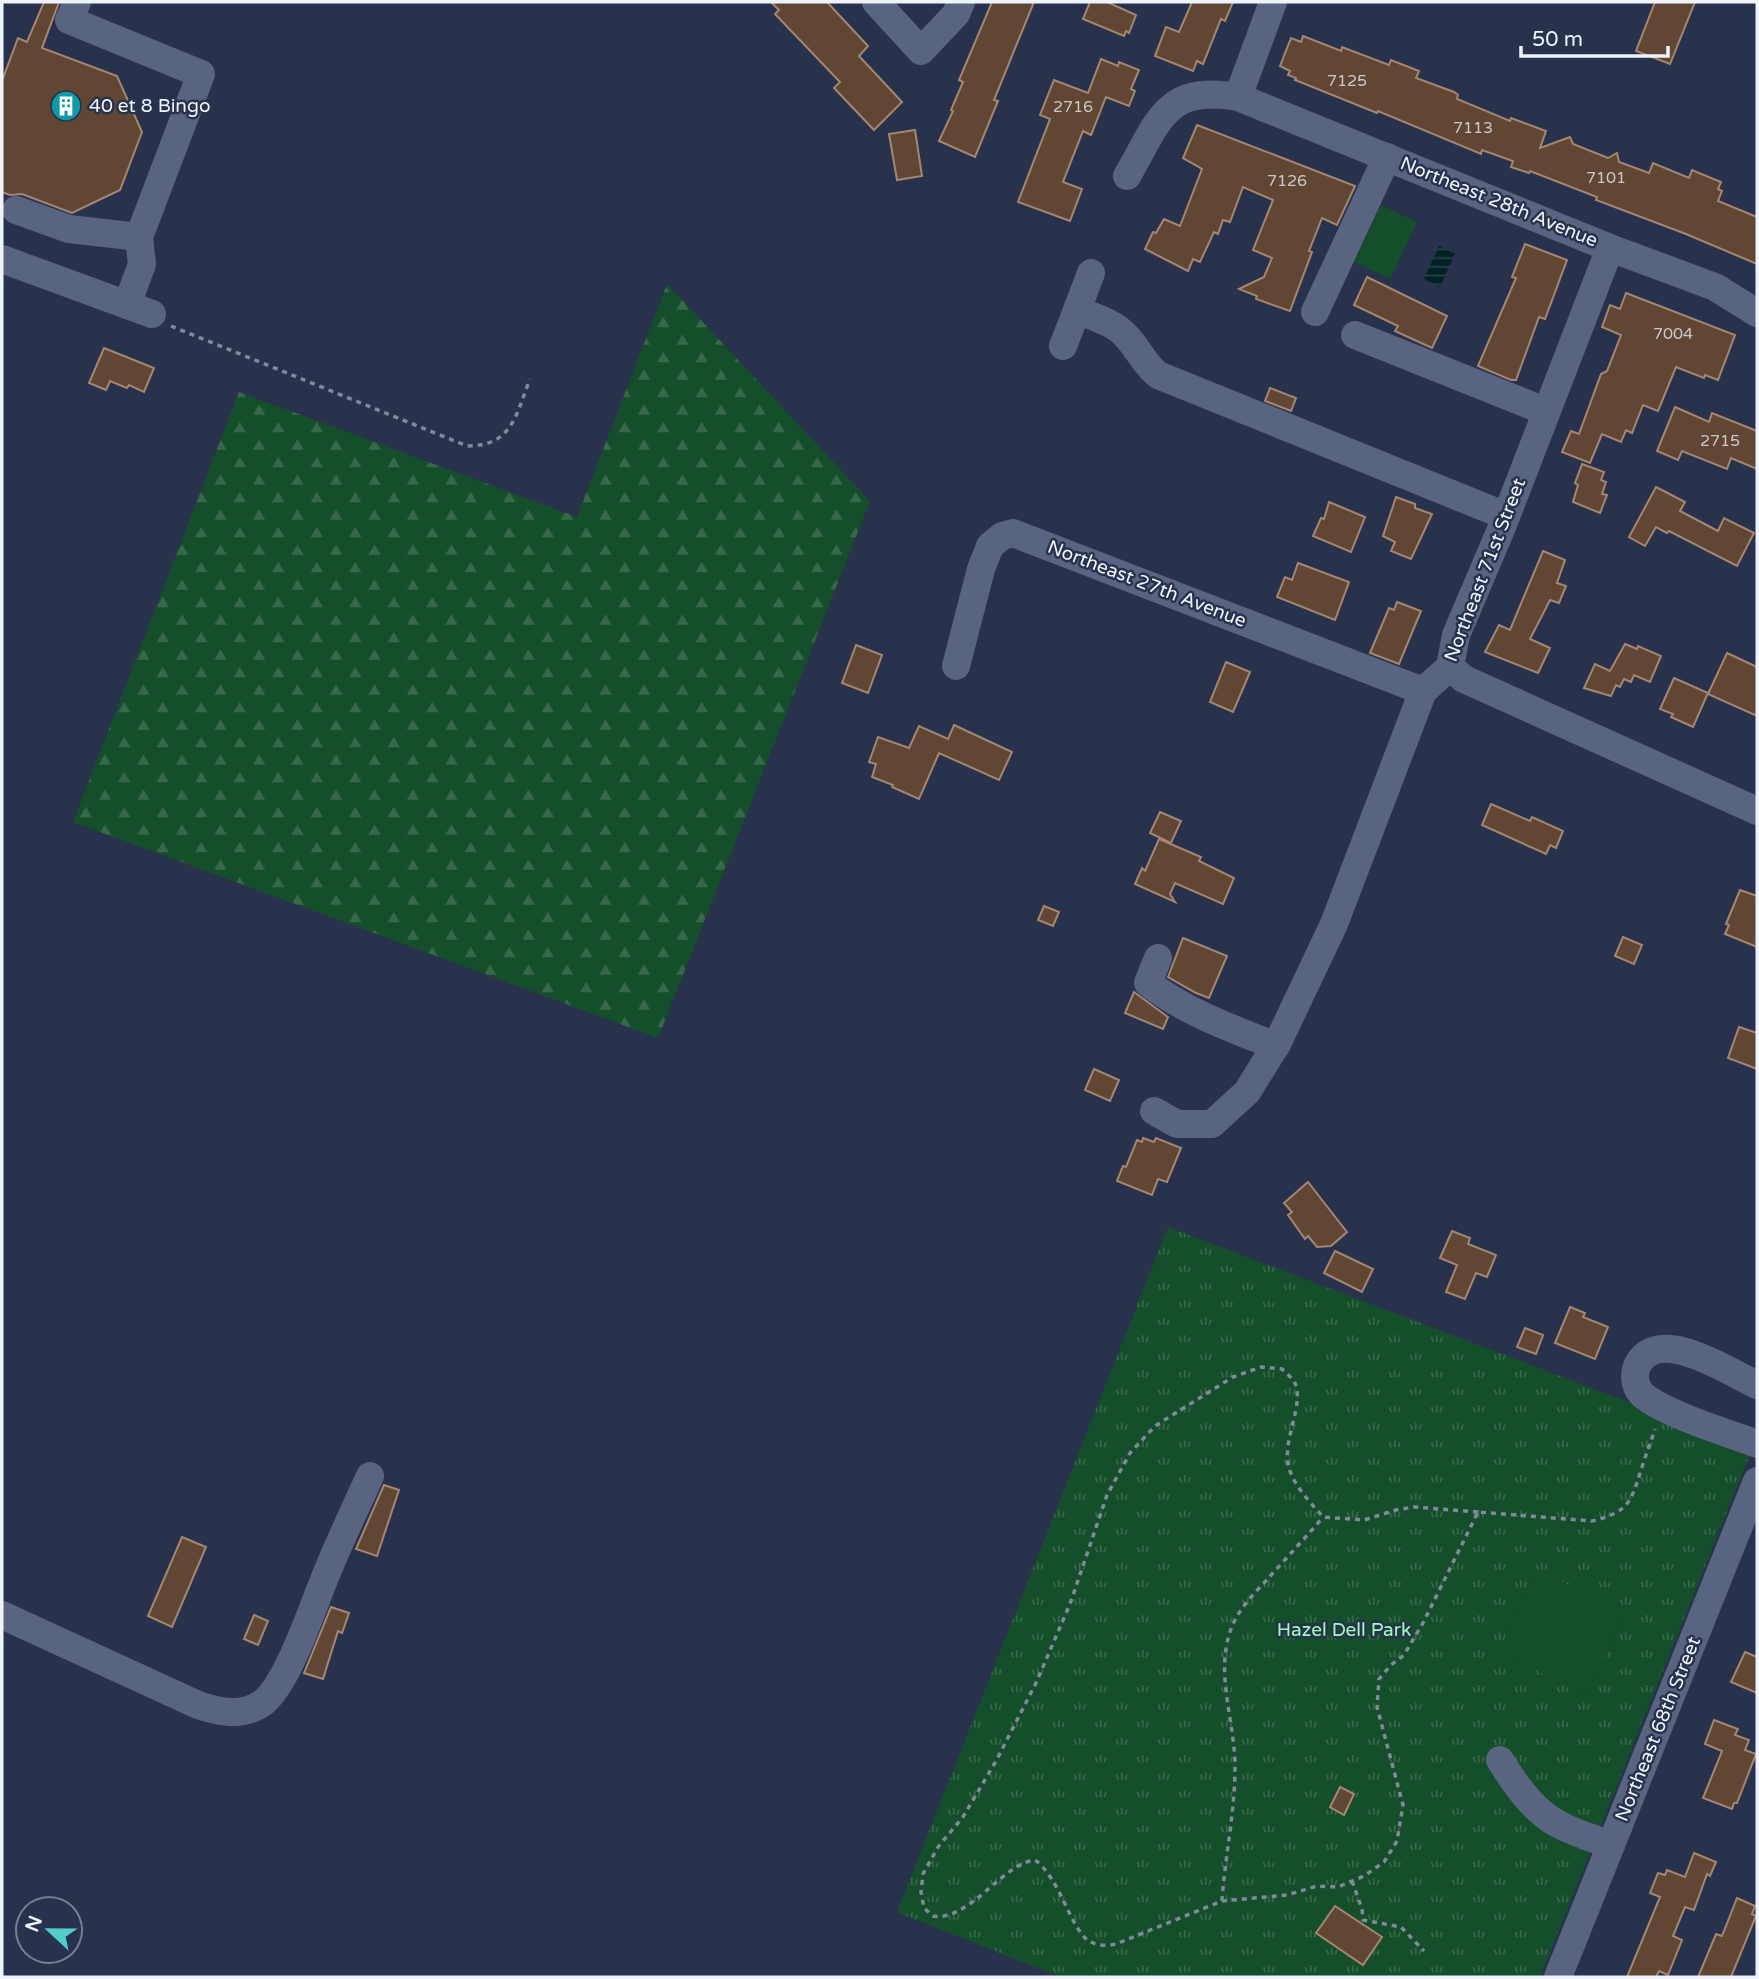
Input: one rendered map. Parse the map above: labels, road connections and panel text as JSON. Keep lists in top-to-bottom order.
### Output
{
  "streets": {
    "street": [
      "Northeast 28th Avenue",
      "Northeast 71st Street",
      "Northeast 27th Avenue",
      "Northeast 68th Street"
    ]
  },
  "crossings": [
    ["Northeast 28th Avenue", "Northeast 71st Street"],
    ["Northeast 71st Street", "Northeast 27th Avenue"]
  ],
  "parks": ["Hazel Dell Park"],
  "places": {
    "building": ["40 et 8 Bingo"]
  },
  "house_numbers": [
    "7125",
    "2716",
    "7113",
    "7101",
    "7126",
    "7004",
    "2715"
  ],
  "scale_bar": "50 m",
  "north": "left"
}
